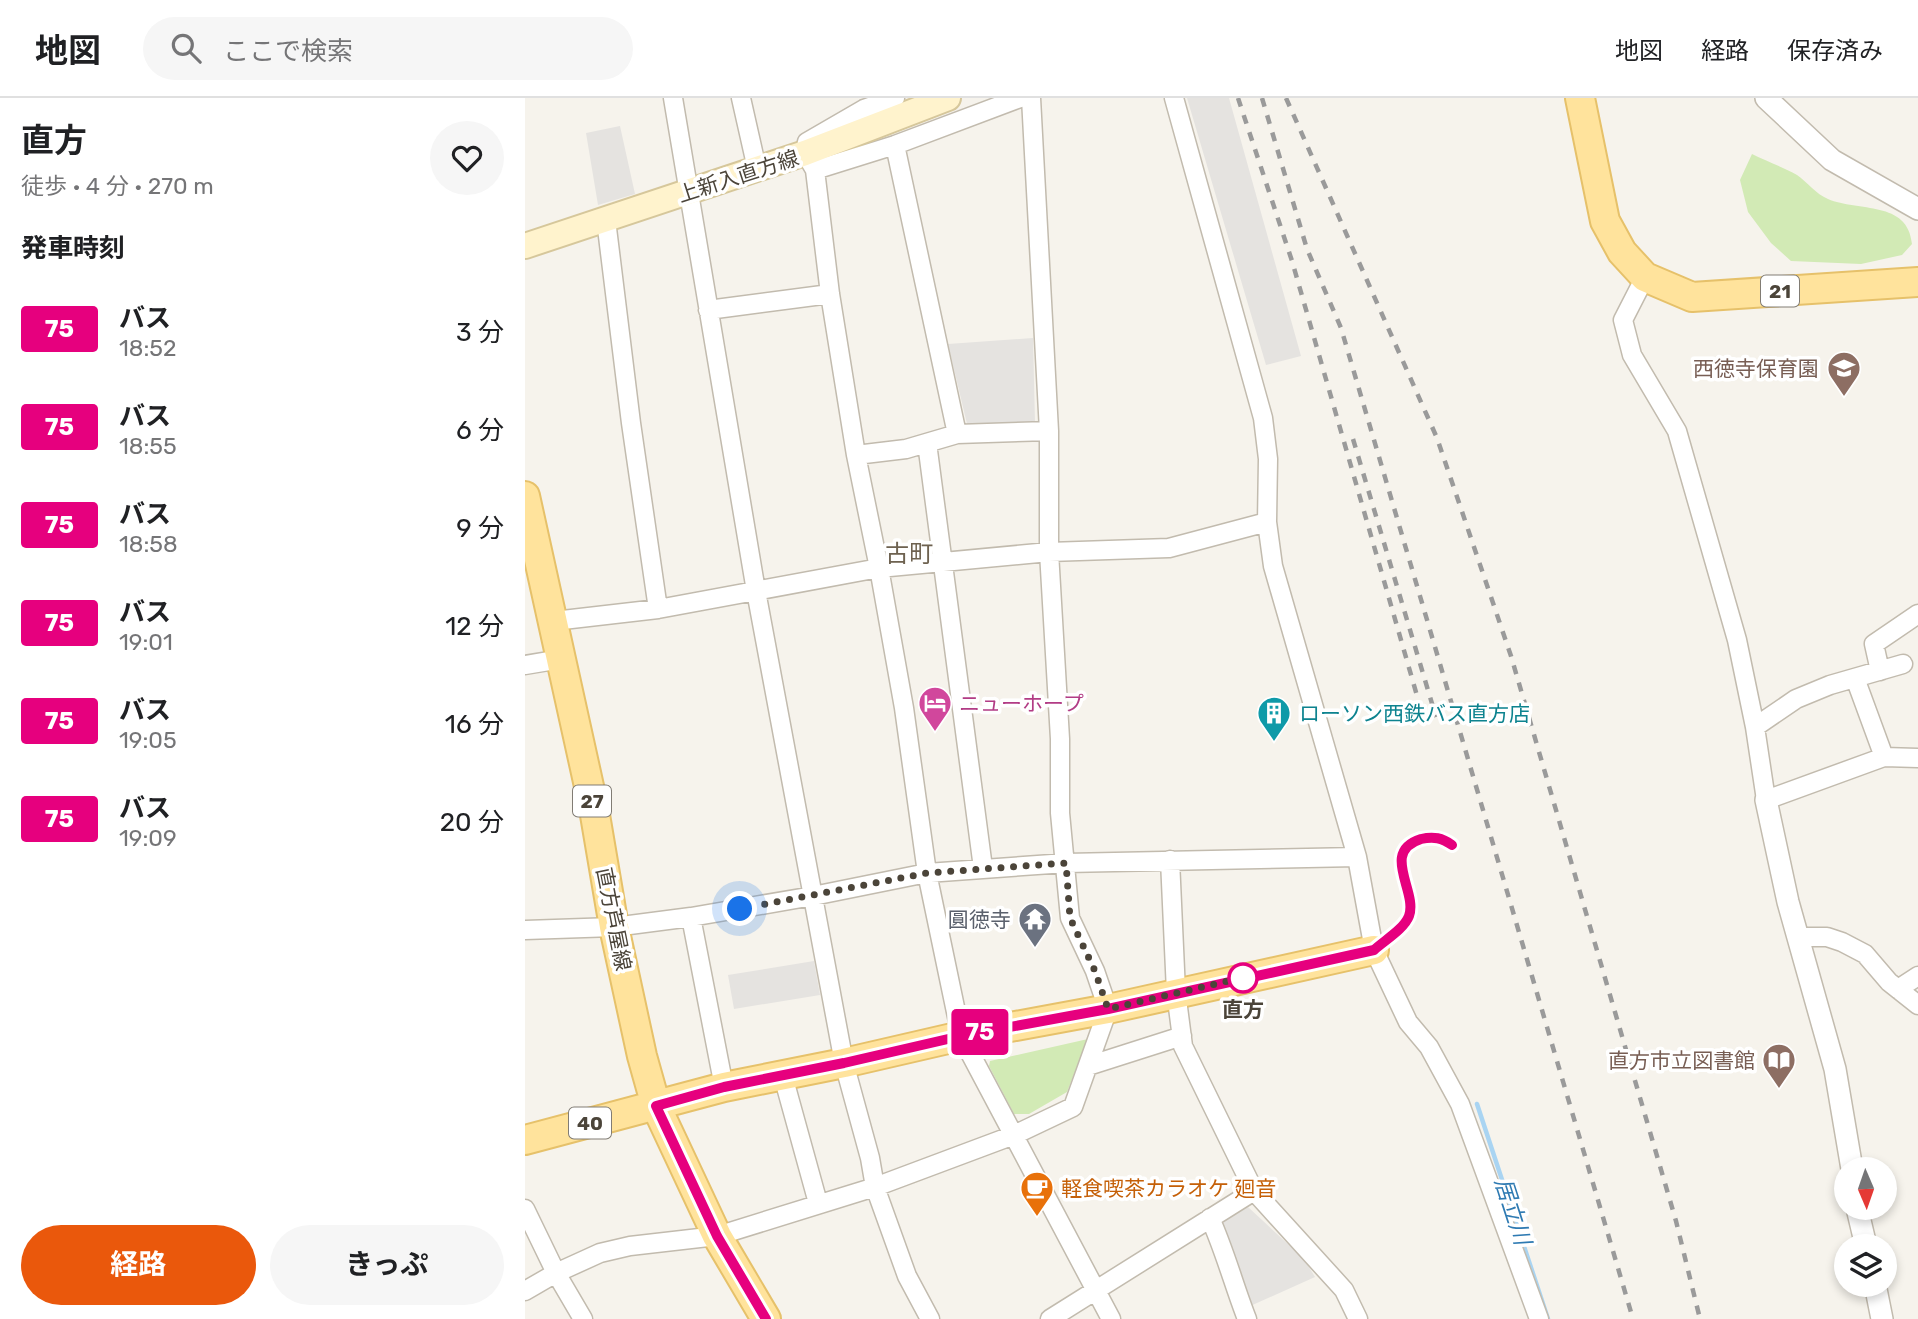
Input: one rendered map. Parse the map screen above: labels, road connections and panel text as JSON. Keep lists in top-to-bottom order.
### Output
{
  "streets": {
    "main road": [
      "上新入直方線",
      "21",
      "27",
      "直方芦屋線",
      "40"
    ]
  },
  "crossings": [
    ["直方芦屋線", "40"]
  ],
  "districts": ["古町"],
  "water": ["居立川"],
  "places": {
    "school or university": ["西徳寺保育園"],
    "hotel": ["ニューホープ"],
    "building": ["ローソン西鉄バス直方店"],
    "temple": ["圓徳寺"],
    "other": ["直方"],
    "library": ["直方市立図書館"],
    "cafe": ["軽食喫茶カラオケ 廻音"]
  },
  "lines": ["bus line 75"],
  "north": "bottom",
  "page": {
    "header": "地図",
    "search": "ここで検索",
    "nav": ["地図", "経路", "保存済み"],
    "heading": [
      ["直方", "徒歩 · 4 分 · 270 m"],
      "発車時刻"
    ],
    "on_map": "75",
    "list": [
      {
        "mark": "75",
        "name": "バス",
        "note": "18:52",
        "value": "3 分"
      },
      {
        "mark": "75",
        "name": "バス",
        "note": "18:55",
        "value": "6 分"
      },
      {
        "mark": "75",
        "name": "バス",
        "note": "18:58",
        "value": "9 分"
      },
      {
        "mark": "75",
        "name": "バス",
        "note": "19:01",
        "value": "12 分"
      },
      {
        "mark": "75",
        "name": "バス",
        "note": "19:05",
        "value": "16 分"
      },
      {
        "mark": "75",
        "name": "バス",
        "note": "19:09",
        "value": "20 分"
      }
    ],
    "buttons": ["経路", "きっぷ"]
  }
}
